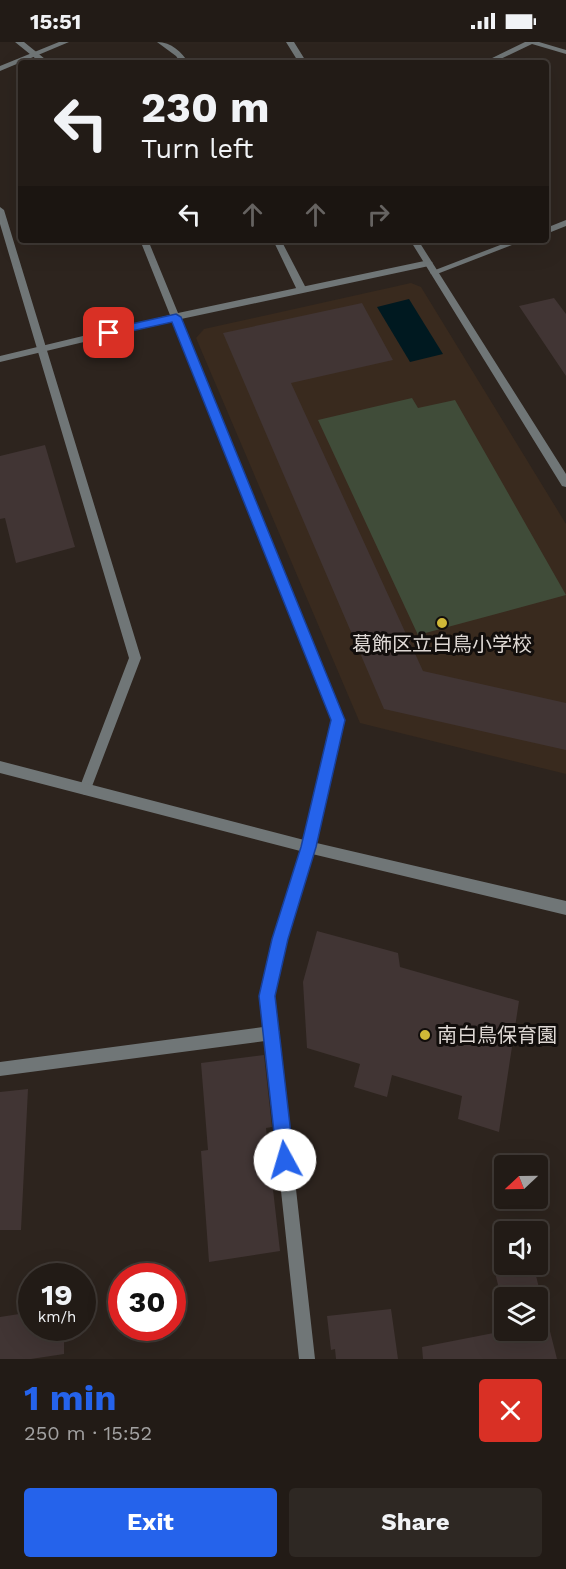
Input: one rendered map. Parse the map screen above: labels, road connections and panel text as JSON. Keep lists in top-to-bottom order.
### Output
{
  "places": ["葛飾区立白鳥小学校", "南白鳥保育園"],
  "north": "left",
  "page": {
    "status": "15:51",
    "turn": ["230 m", "Turn left"],
    "speed": "19 km/h",
    "limit": "30",
    "heading": ["1 min", "250 m · 15:52"],
    "buttons": ["Exit", "Share"]
  }
}
